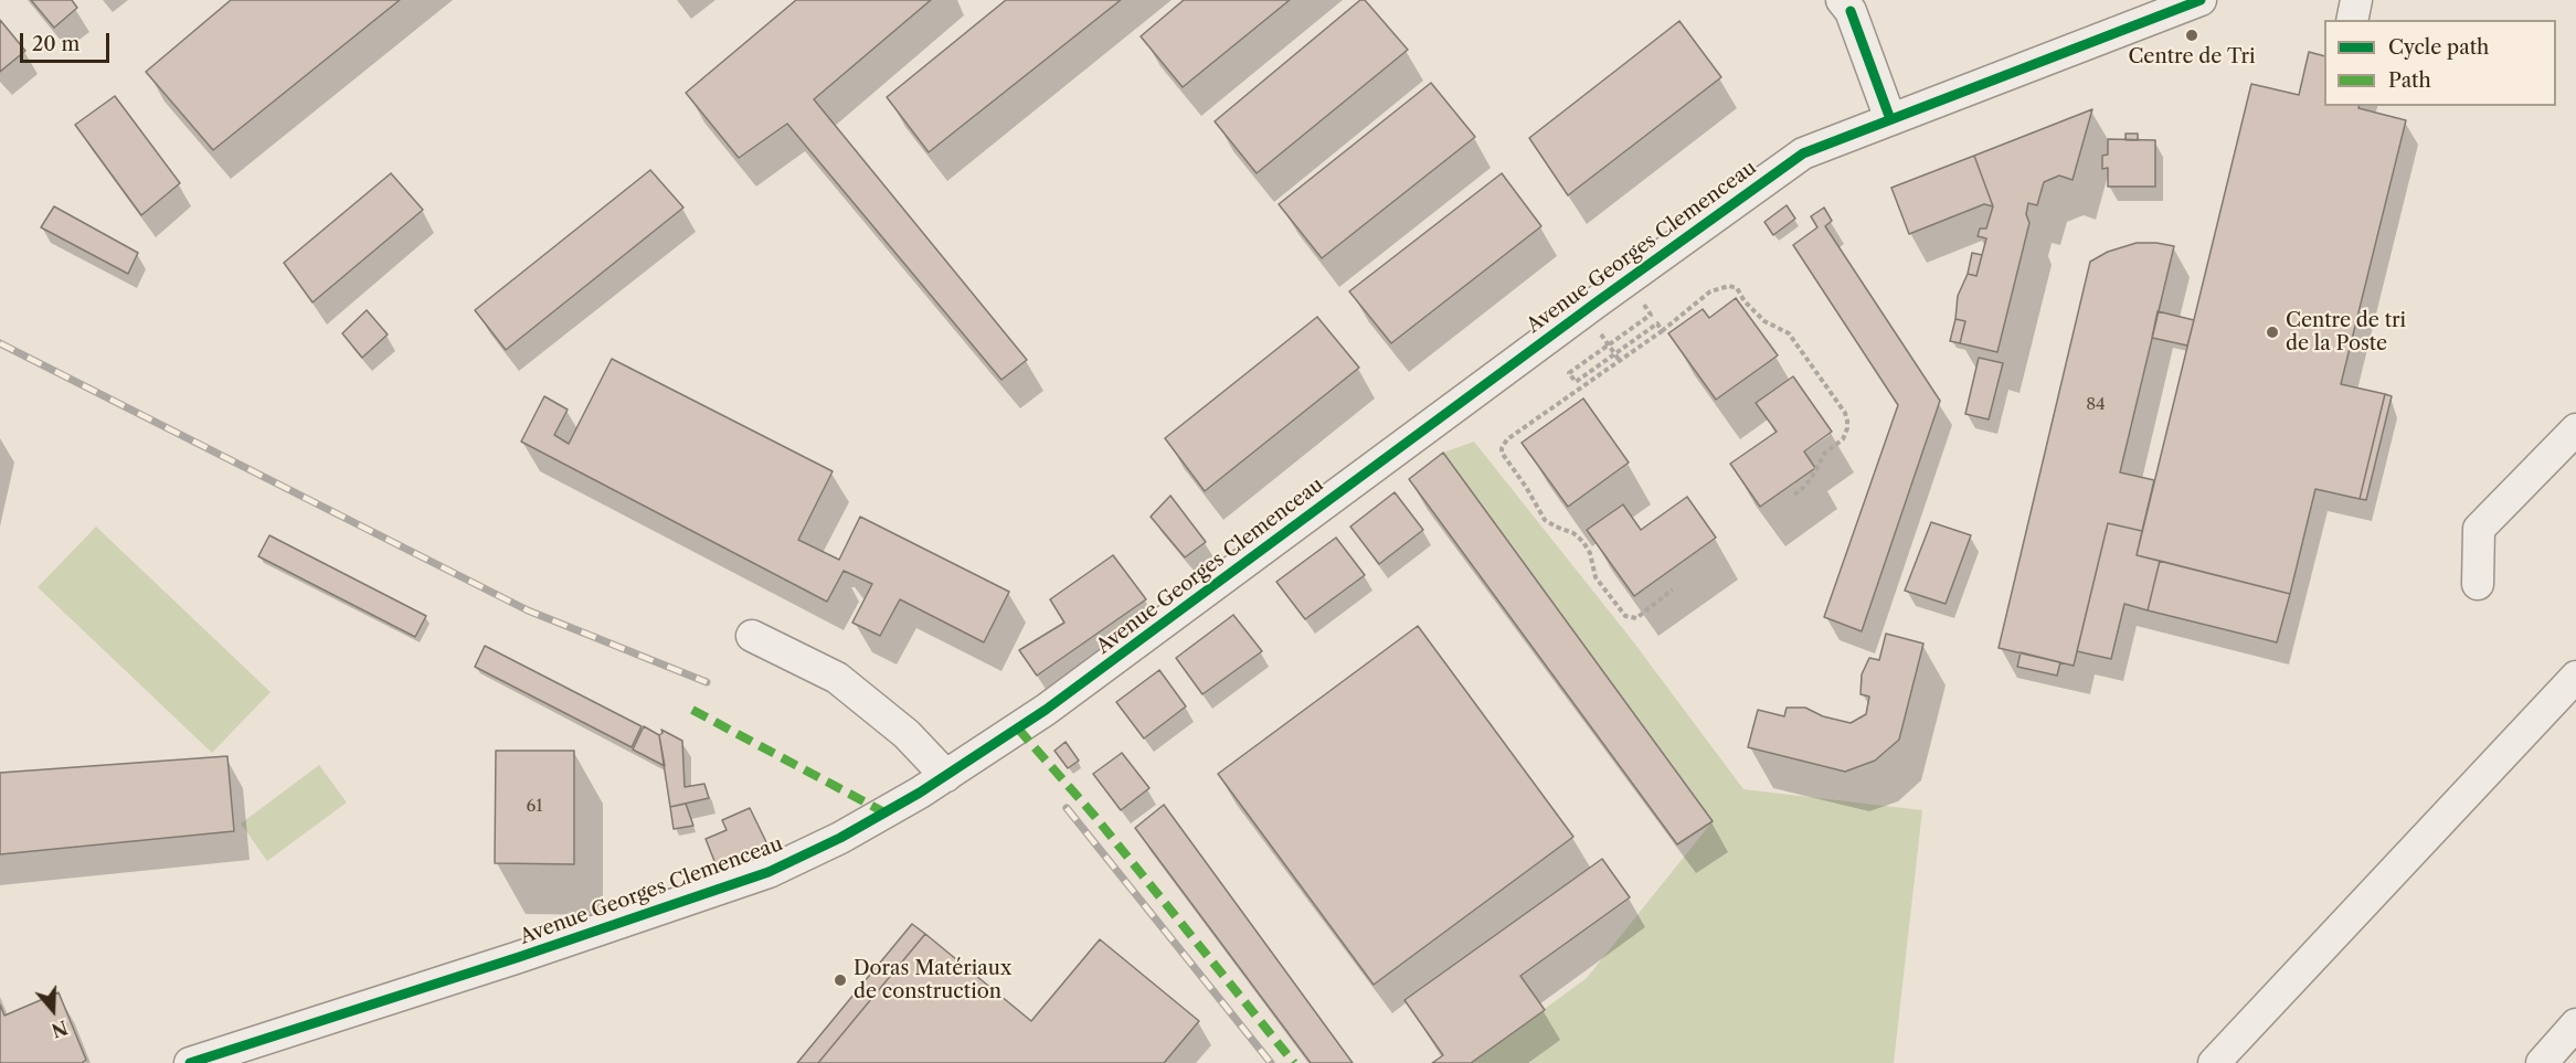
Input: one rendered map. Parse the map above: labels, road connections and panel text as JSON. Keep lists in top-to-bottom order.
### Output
{
  "streets": {
    "street": ["Avenue Georges Clemenceau"]
  },
  "places": ["Centre de Tri", "Centre de tri de la Poste", "Doras Matériaux de construction"],
  "house_numbers": ["84", "61"],
  "legend": ["Cycle path", "Path"],
  "scale_bar": "20 m",
  "north": "bottom"
}
